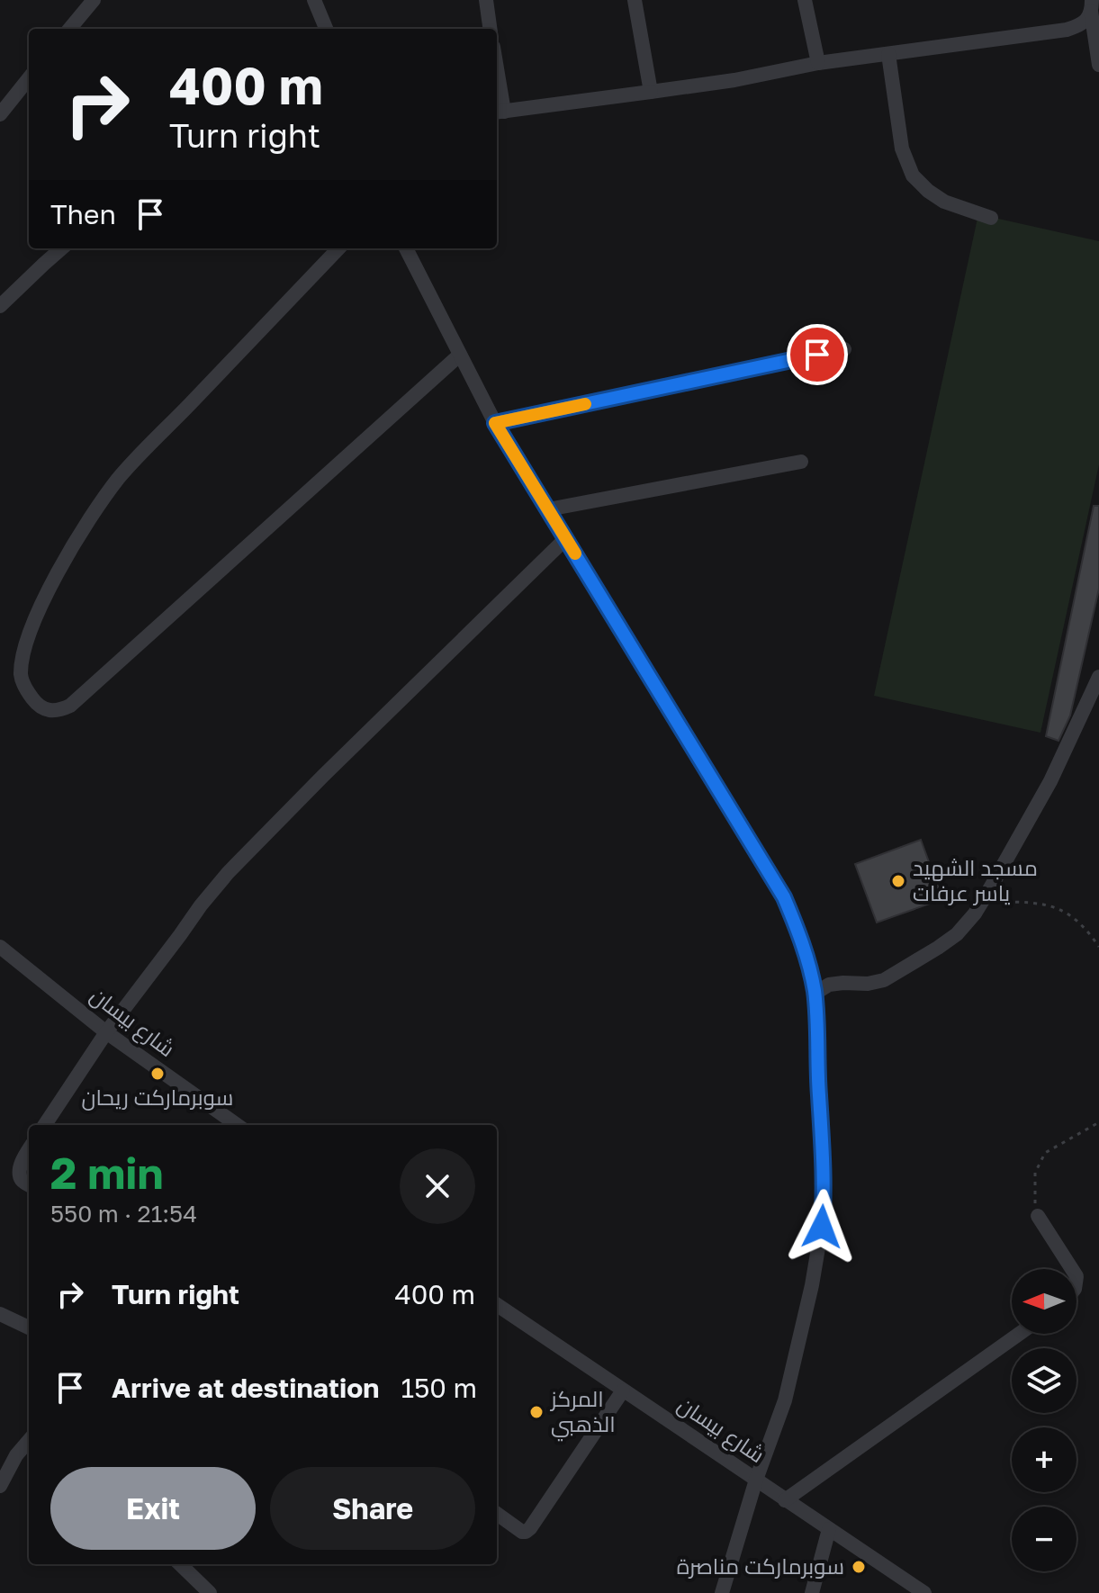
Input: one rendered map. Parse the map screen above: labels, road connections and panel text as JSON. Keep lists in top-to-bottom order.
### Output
{
  "streets": {
    "street": ["شارع بيسان"]
  },
  "places": [
    "مسجد الشهيد ياسر عرفات",
    "سوبرماركت ريحان",
    "المركز الذهبي",
    "سوبرماركت مناصرة"
  ],
  "north": "left",
  "page": {
    "turn": ["400 m", "Turn right"],
    "then": "Then",
    "heading": ["2 min", "550 m · 21:54"],
    "list": [
      {
        "name": "Turn right",
        "value": "400 m"
      },
      {
        "name": "Arrive at destination",
        "value": "150 m"
      }
    ],
    "map_buttons": ["+", "−"],
    "buttons": ["Exit", "Share"]
  }
}
